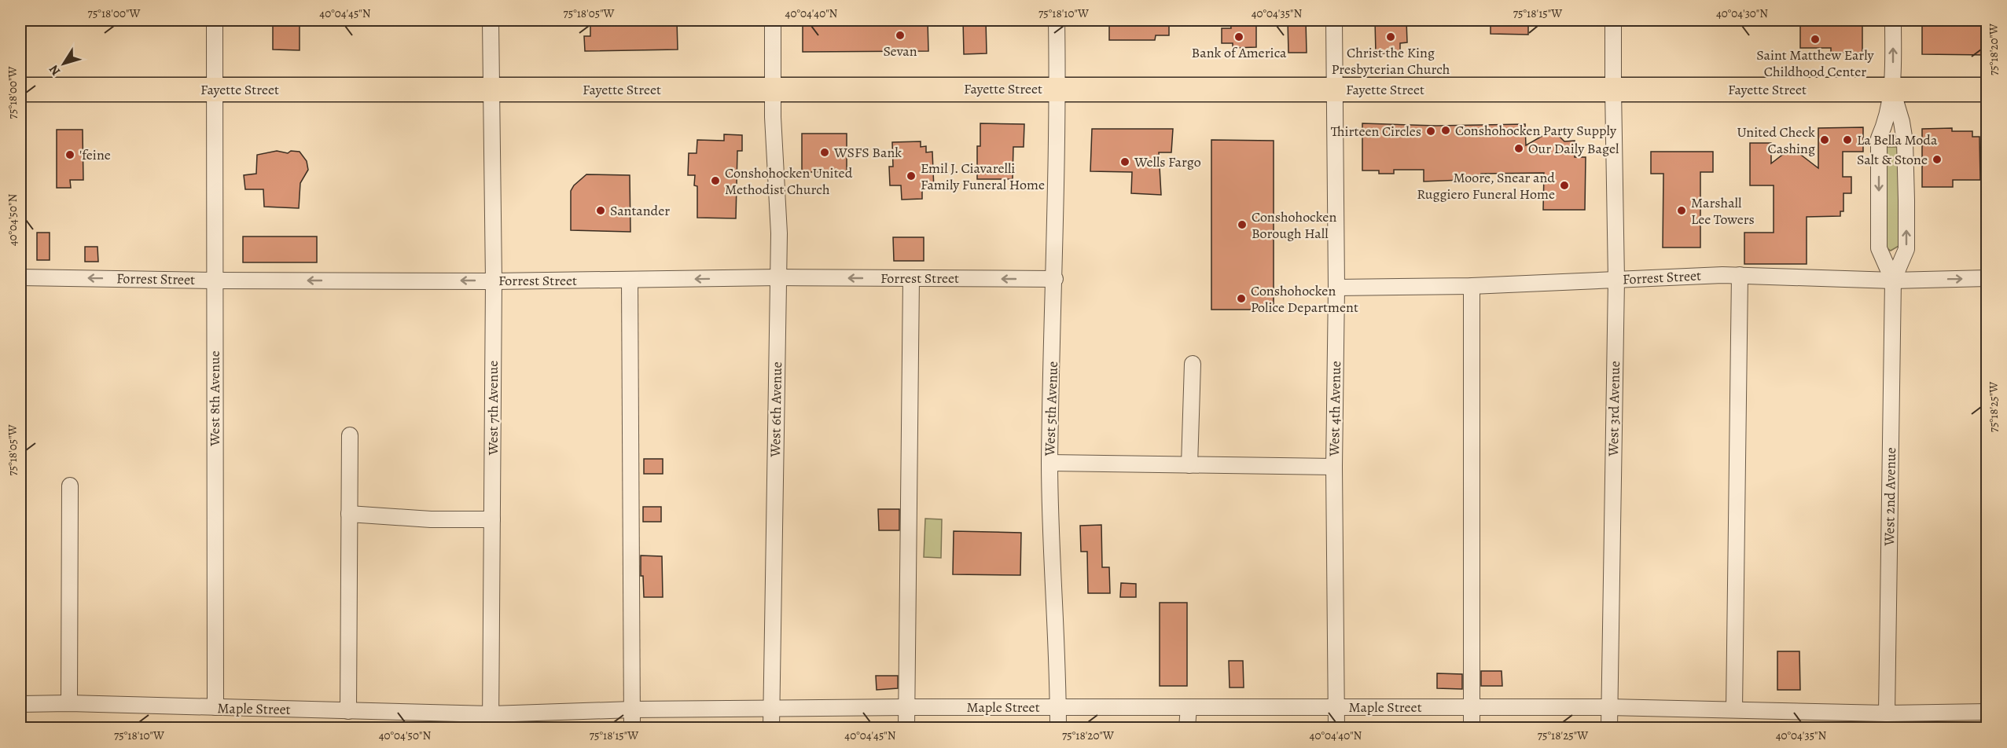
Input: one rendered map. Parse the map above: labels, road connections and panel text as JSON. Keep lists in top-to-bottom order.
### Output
{
  "streets": {
    "main road": ["Fayette Street"],
    "street": [
      "Forrest Street",
      "West 8th Avenue",
      "West 7th Avenue",
      "West 5th Avenue",
      "West 4th Avenue",
      "West 3rd Avenue",
      "West 6th Avenue",
      "West 2nd Avenue",
      "Maple Street"
    ]
  },
  "crossings": [
    ["Fayette Street", "West 8th Avenue"],
    ["Fayette Street", "West 7th Avenue"],
    ["Fayette Street", "West 5th Avenue"],
    ["Fayette Street", "West 4th Avenue"],
    ["Fayette Street", "West 3rd Avenue"],
    ["Fayette Street", "West 6th Avenue"],
    ["Fayette Street", "West 2nd Avenue"],
    ["Forrest Street", "West 8th Avenue"],
    ["Forrest Street", "West 7th Avenue"],
    ["Forrest Street", "West 5th Avenue"],
    ["Forrest Street", "West 4th Avenue"],
    ["Forrest Street", "West 3rd Avenue"],
    ["Forrest Street", "West 6th Avenue"],
    ["Forrest Street", "West 2nd Avenue"],
    ["West 8th Avenue", "Maple Street"],
    ["West 7th Avenue", "Maple Street"],
    ["West 5th Avenue", "Maple Street"],
    ["West 4th Avenue", "Maple Street"],
    ["West 3rd Avenue", "Maple Street"],
    ["West 6th Avenue", "Maple Street"],
    ["West 2nd Avenue", "Maple Street"]
  ],
  "one_way": ["Forrest Street"],
  "places": [
    "Sevan",
    "Bank of America",
    "Christ the King Presbyterian Church",
    "Saint Matthew Early Childhood Center",
    "Conshohocken Party Supply",
    "Thirteen Circles",
    "United Check Cashing",
    "La Bella Moda",
    "Our Daily Bagel",
    "WSFS Bank",
    "'feine",
    "Salt & Stone",
    "Wells Fargo",
    "Emil J. Ciavarelli Family Funeral Home",
    "Conshohocken United Methodist Church",
    "Moore, Snear and Ruggiero Funeral Home",
    "Santander",
    "Marshall Lee Towers",
    "Conshohocken Borough Hall",
    "Conshohocken Police Department"
  ],
  "north": "bottom left",
  "coordinates": [
    "75°18'00\"W",
    "40°04'45\"N",
    "75°18'05\"W",
    "40°04'40\"N",
    "75°18'10\"W",
    "40°04'35\"N",
    "75°18'15\"W",
    "40°04'30\"N",
    "75°18'20\"W",
    "40°04'50\"N",
    "75°18'25\"W"
  ]
}
